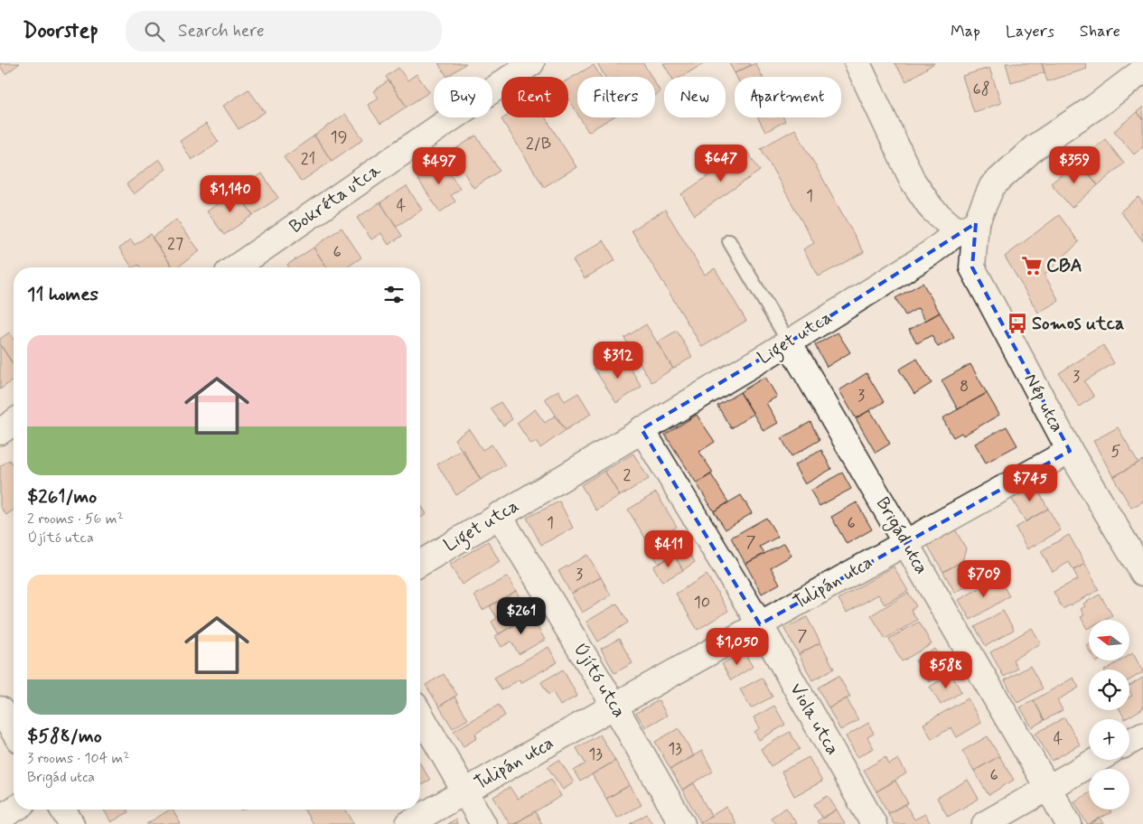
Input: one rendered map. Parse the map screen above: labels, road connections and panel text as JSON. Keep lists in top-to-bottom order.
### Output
{
  "streets": {
    "street": [
      "Bokréta utca",
      "Liget utca",
      "Nép utca",
      "Brigád utca",
      "Tulipán utca",
      "Újító utca",
      "Viola utca"
    ]
  },
  "crossings": [
    ["Liget utca", "Nép utca"],
    ["Liget utca", "Brigád utca"],
    ["Liget utca", "Újító utca"],
    ["Liget utca", "Viola utca"],
    ["Nép utca", "Tulipán utca"],
    ["Brigád utca", "Tulipán utca"],
    ["Tulipán utca", "Újító utca"],
    ["Tulipán utca", "Viola utca"]
  ],
  "places": {
    "supermarket": ["CBA"],
    "bus stop": ["Somos utca"]
  },
  "house_numbers": [
    "68",
    "19",
    "2/B",
    "21",
    "1",
    "4",
    "27",
    "6",
    "3",
    "8",
    "3",
    "5",
    "2",
    "1",
    "6",
    "7",
    "3",
    "10",
    "7",
    "4",
    "13",
    "13",
    "6"
  ],
  "north": "left",
  "page": {
    "header": "Doorstep",
    "search": "Search here",
    "nav": ["Map", "Layers", "Share"],
    "chip": [
      "Buy",
      "Rent",
      "Filters",
      "New",
      "Apartment"
    ],
    "price": [
      "$647",
      "$359",
      "$497",
      "$1,140",
      "$312",
      "$745",
      "$411",
      "$709",
      "$261",
      "$1,050",
      "$588"
    ],
    "heading": "11 homes",
    "list": [
      {
        "name": "$261/mo",
        "note": "2 rooms · 56 m² · Újító utca"
      },
      {
        "name": "$588/mo",
        "note": "3 rooms · 104 m² · Brigád utca"
      }
    ],
    "map_buttons": ["+", "−"]
  }
}
